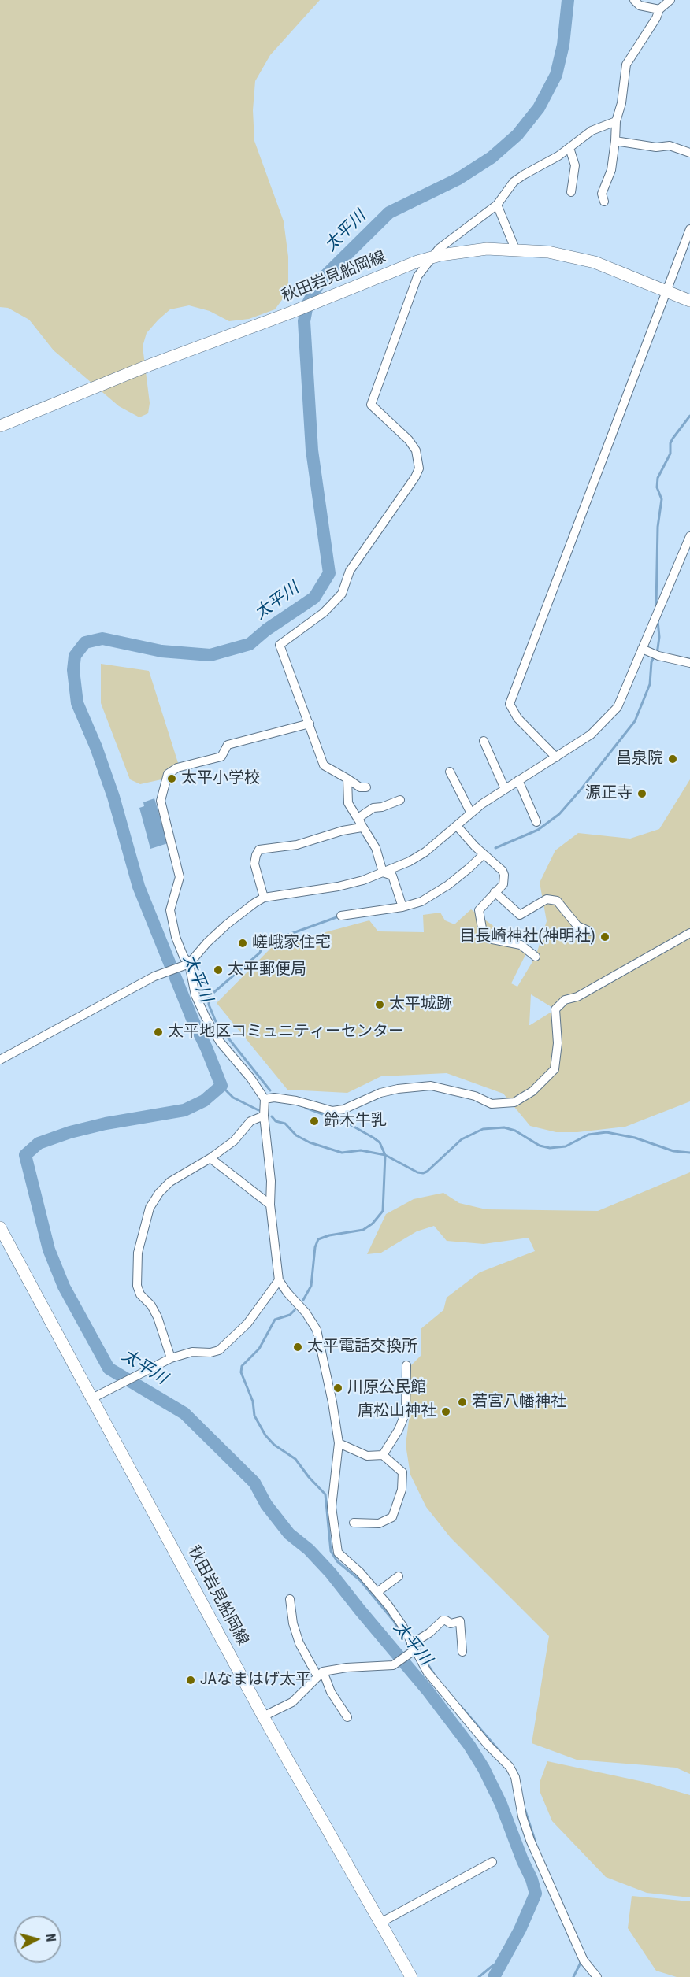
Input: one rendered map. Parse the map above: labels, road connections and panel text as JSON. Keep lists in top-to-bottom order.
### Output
{
  "streets": {
    "main road": ["秋田岩見船岡線"]
  },
  "water": ["太平川"],
  "places": [
    "昌泉院",
    "太平小学校",
    "源正寺",
    "目長崎神社(神明社)",
    "嵯峨家住宅",
    "太平郵便局",
    "太平城跡",
    "太平地区コミュニティーセンター",
    "鈴木牛乳",
    "太平電話交換所",
    "川原公民館",
    "若宮八幡神社",
    "唐松山神社",
    "JAなまはげ太平"
  ],
  "north": "right"
}
